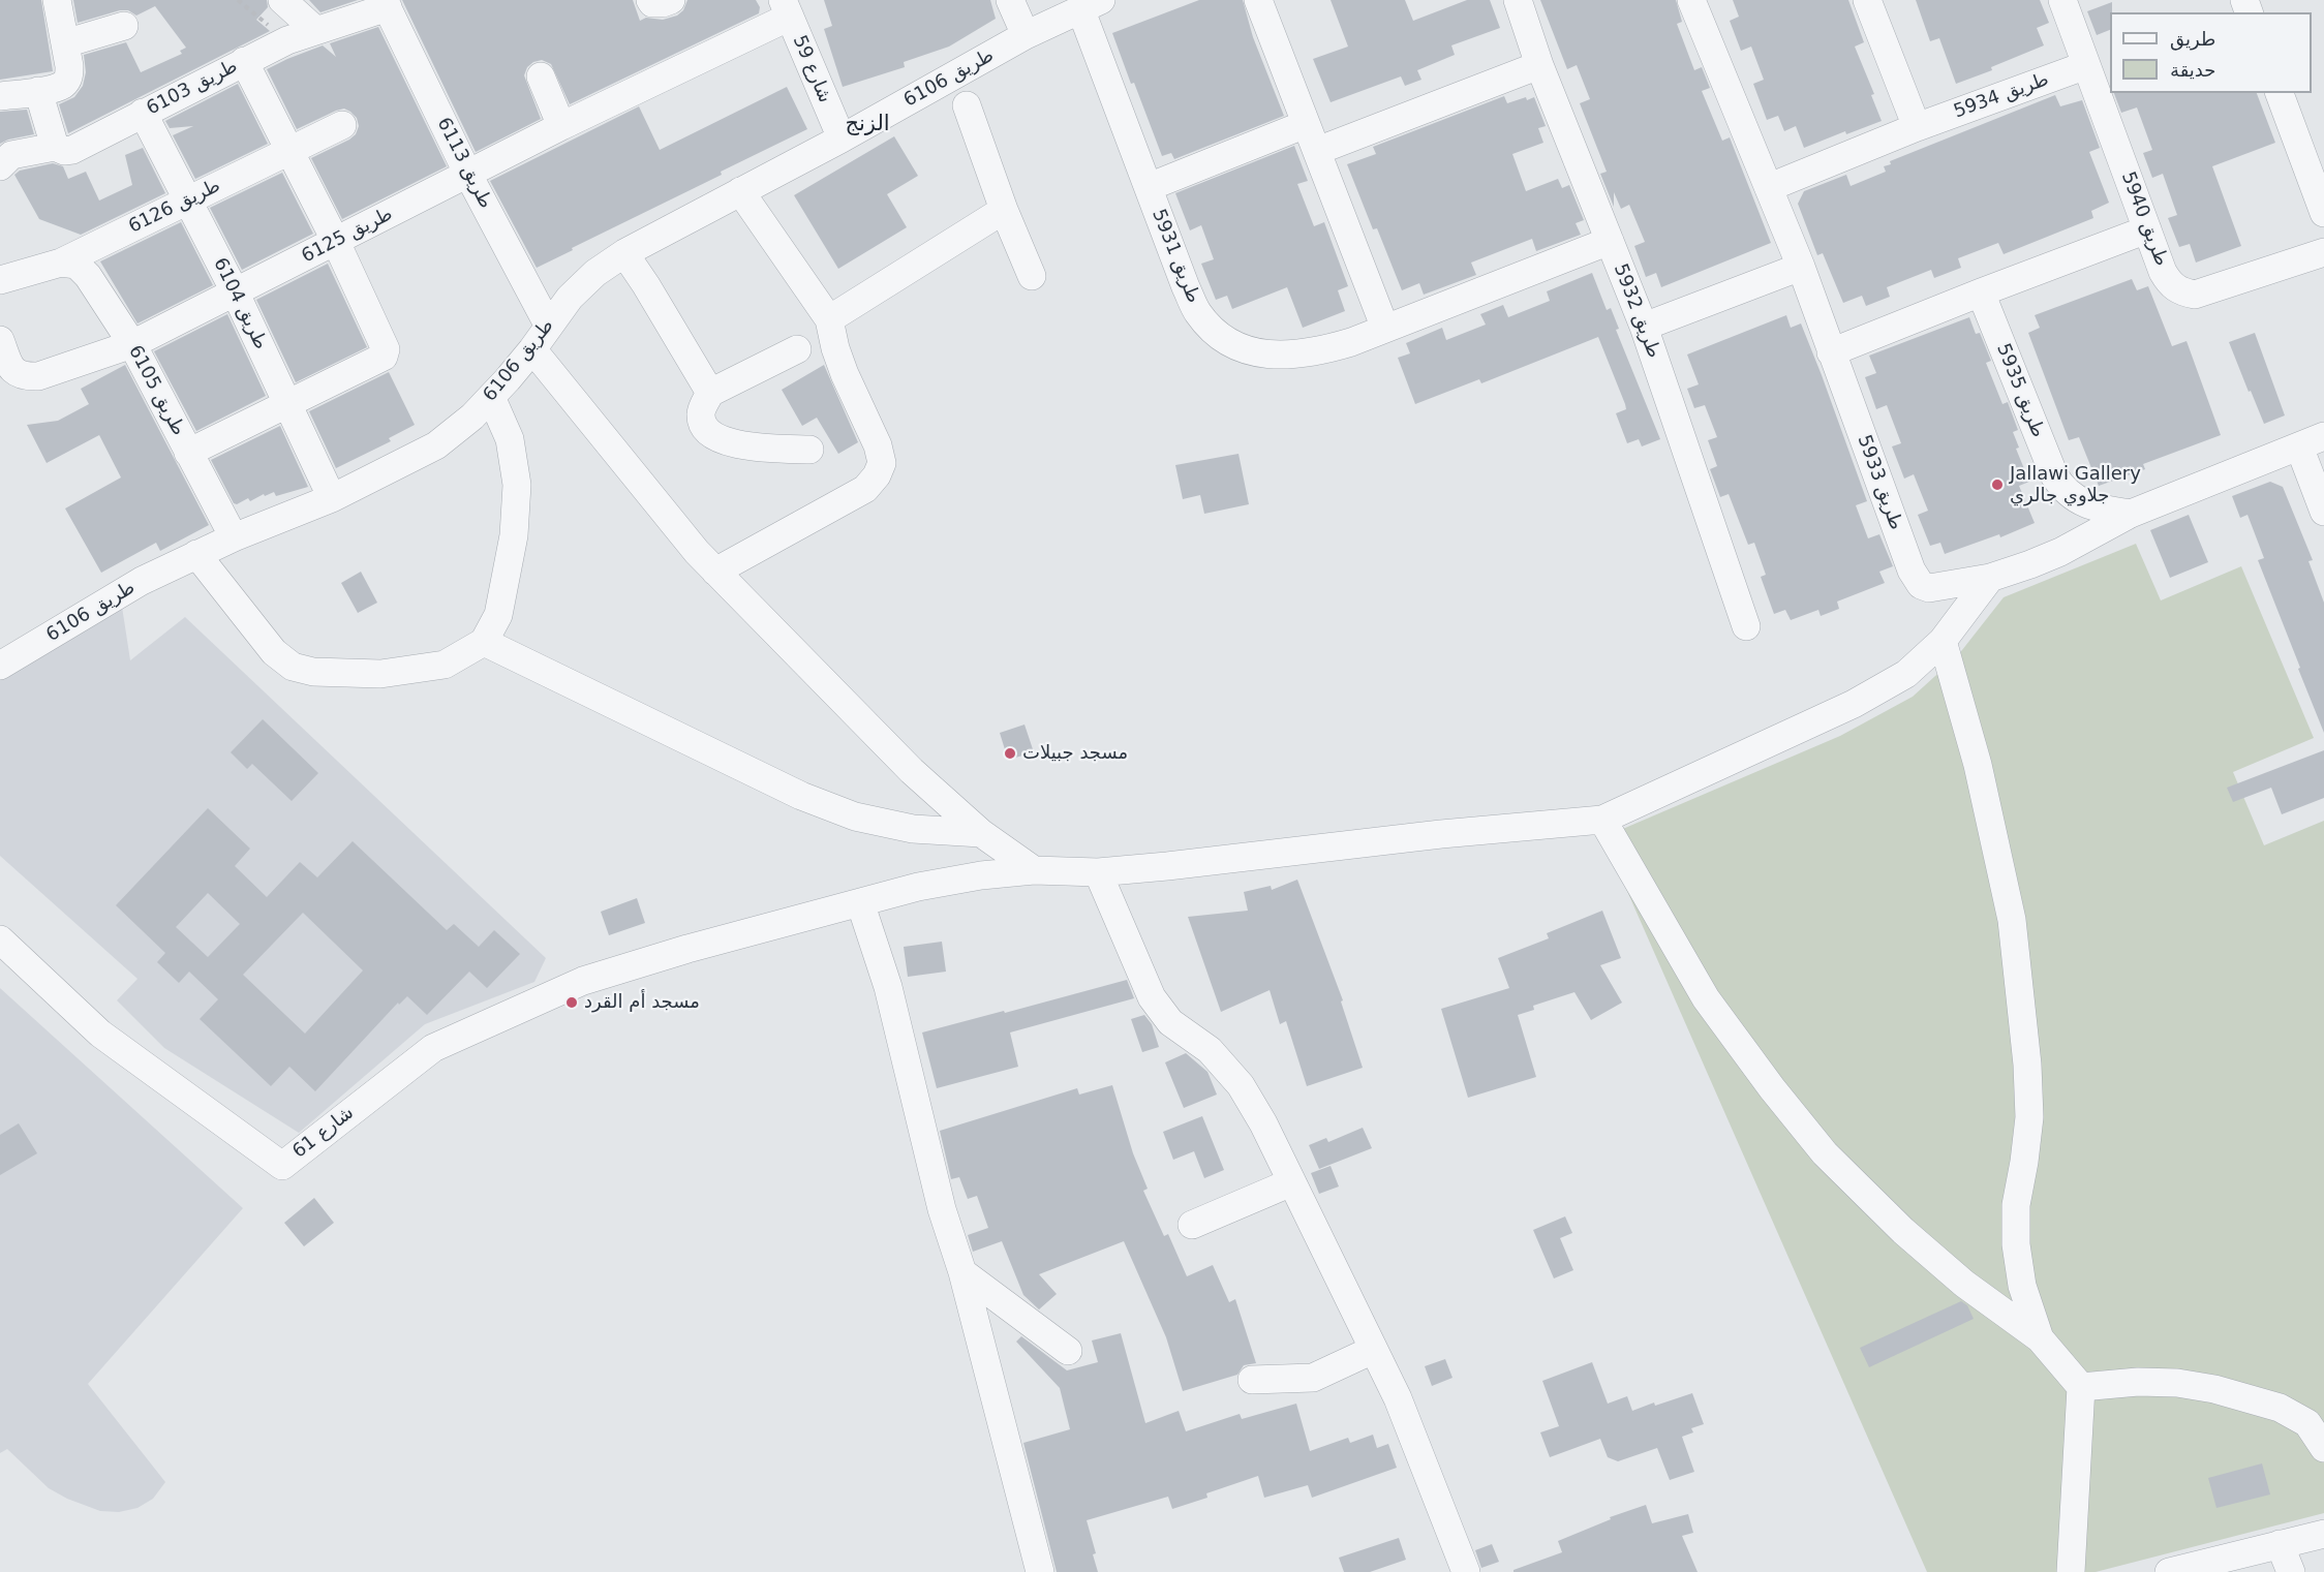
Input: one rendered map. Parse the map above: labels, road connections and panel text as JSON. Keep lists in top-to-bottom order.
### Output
{
  "streets": {
    "street": [
      "شارع 59",
      "طريق 6106",
      "طريق 6103",
      "طريق 5934",
      "طريق 6113",
      "طريق 6126",
      "طريق 5940",
      "طريق 6125",
      "طريق 5931",
      "طريق 6104",
      "طريق 5932",
      "طريق 6105",
      "طريق 5935",
      "طريق 5933",
      "شارع 61"
    ]
  },
  "crossings": [
    ["شارع 59", "طريق 6106"],
    ["شارع 59", "طريق 6125"],
    ["طريق 6106", "طريق 6113"],
    ["طريق 6106", "طريق 5931"],
    ["طريق 6106", "طريق 6104"],
    ["طريق 6106", "طريق 6105"],
    ["طريق 6103", "طريق 6113"],
    ["طريق 6103", "طريق 6104"],
    ["طريق 5934", "طريق 5940"],
    ["طريق 5934", "طريق 5933"],
    ["طريق 6113", "طريق 6125"],
    ["طريق 6126", "طريق 6104"],
    ["طريق 6126", "طريق 6105"],
    ["طريق 6125", "طريق 6104"],
    ["طريق 6125", "طريق 6105"],
    ["طريق 5931", "طريق 5932"],
    ["طريق 5935", "طريق 5933"]
  ],
  "districts": ["الزنج"],
  "places": ["Jallawi Gallery جلاوي جالري", "مسجد جبيلات", "مسجد أم القرد"],
  "legend": ["طريق", "حديقة"]
}
